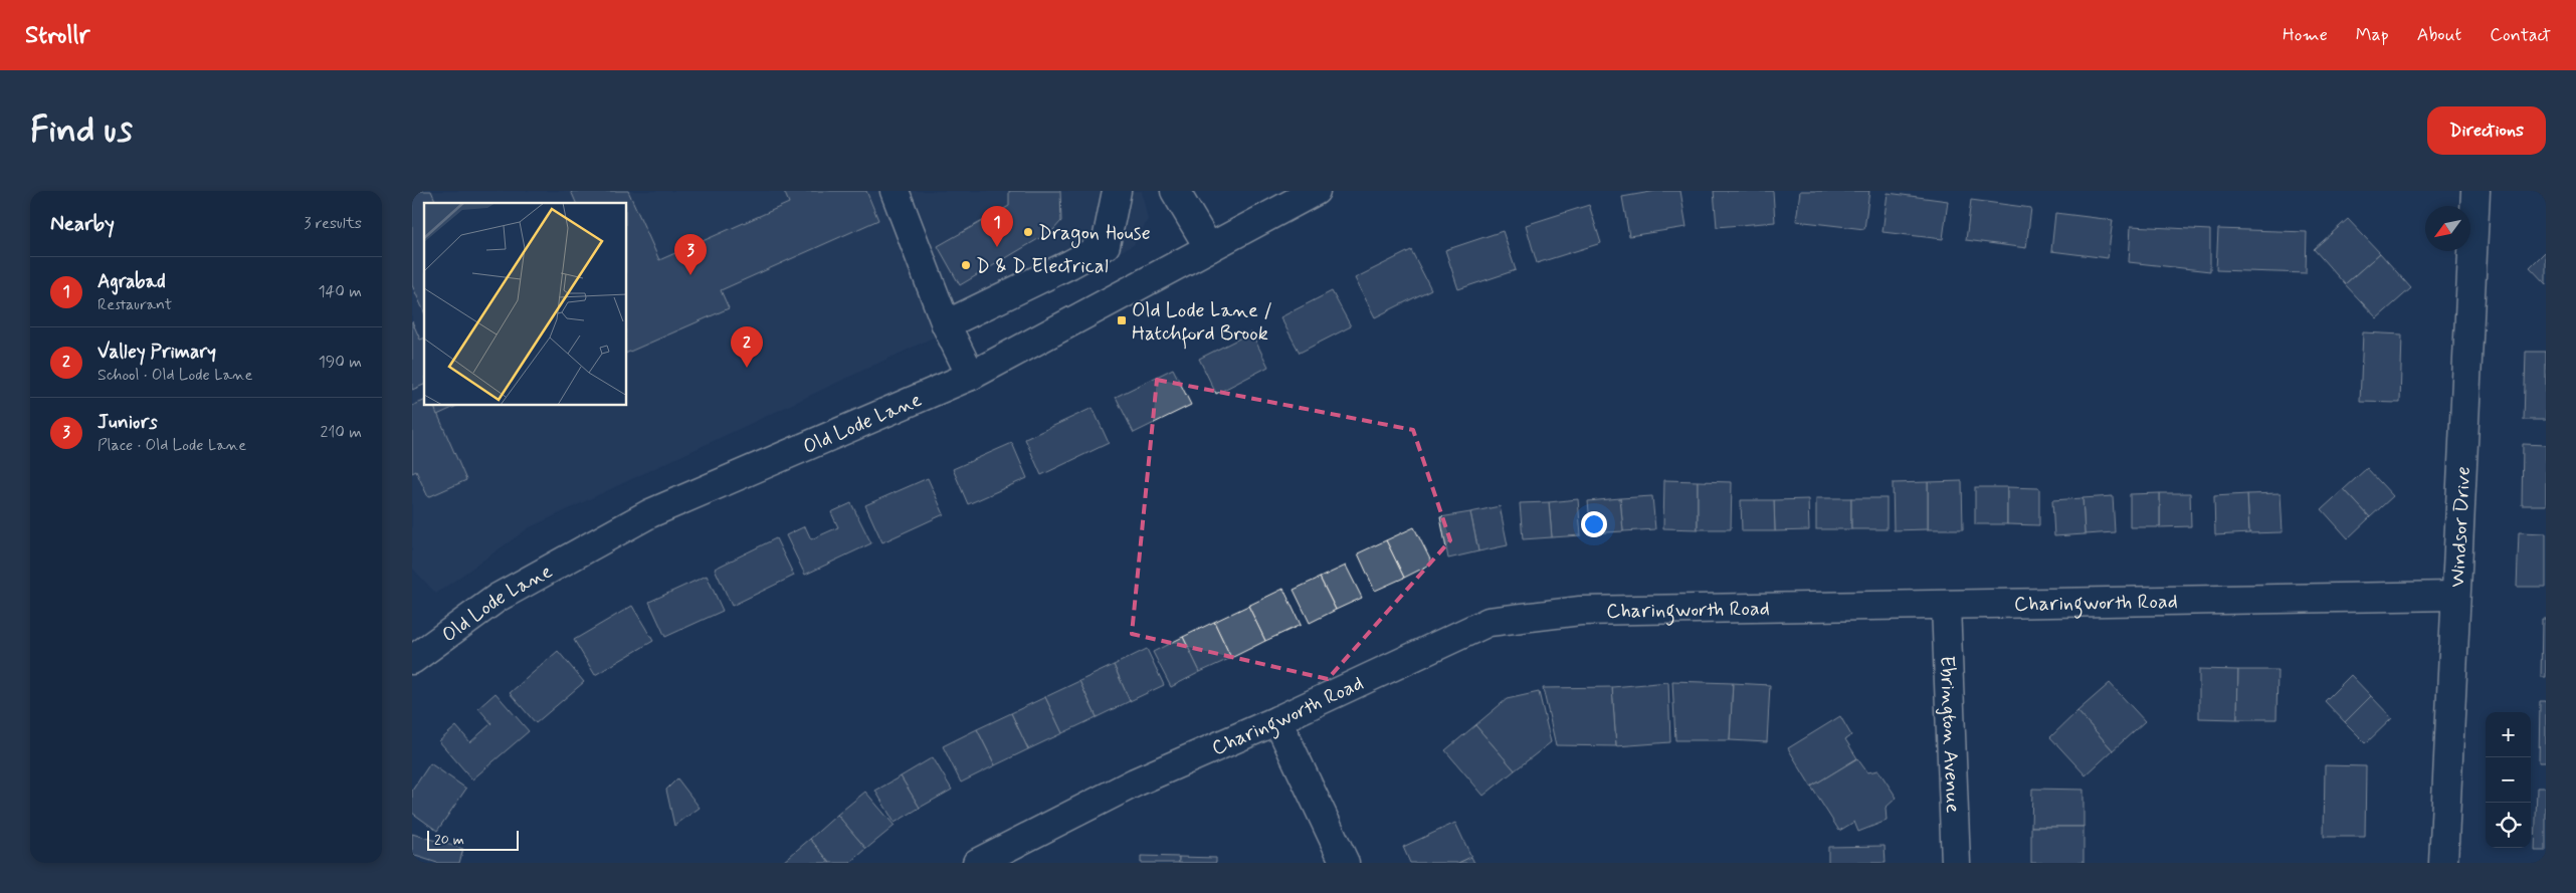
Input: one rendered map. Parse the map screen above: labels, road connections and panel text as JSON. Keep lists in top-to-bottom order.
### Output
{
  "streets": {
    "street": [
      "Old Lode Lane",
      "Windsor Drive",
      "Charingworth Road",
      "Ebrington Avenue"
    ]
  },
  "crossings": [
    ["Windsor Drive", "Charingworth Road"],
    ["Charingworth Road", "Ebrington Avenue"]
  ],
  "places": {
    "other": ["Dragon House", "D & D Electrical"],
    "transit": ["Old Lode Lane / Hatchford Brook"]
  },
  "scale_bar": "20 m",
  "north": "bottom left",
  "page": {
    "header": "Strollr",
    "nav": [
      "Home",
      "Map",
      "About",
      "Contact"
    ],
    "buttons": "Directions",
    "title": "Find us",
    "heading": ["Nearby", "3 results"],
    "pins": ["1", "3", "2"],
    "list": [
      {
        "mark": "1",
        "name": "Agrabad",
        "note": "Restaurant",
        "value": "140 m"
      },
      {
        "mark": "2",
        "name": "Valley Primary",
        "note": "School · Old Lode Lane",
        "value": "190 m"
      },
      {
        "mark": "3",
        "name": "Juniors",
        "note": "Place · Old Lode Lane",
        "value": "210 m"
      }
    ],
    "map_buttons": ["+", "−"],
    "scale": "20 m"
  }
}
